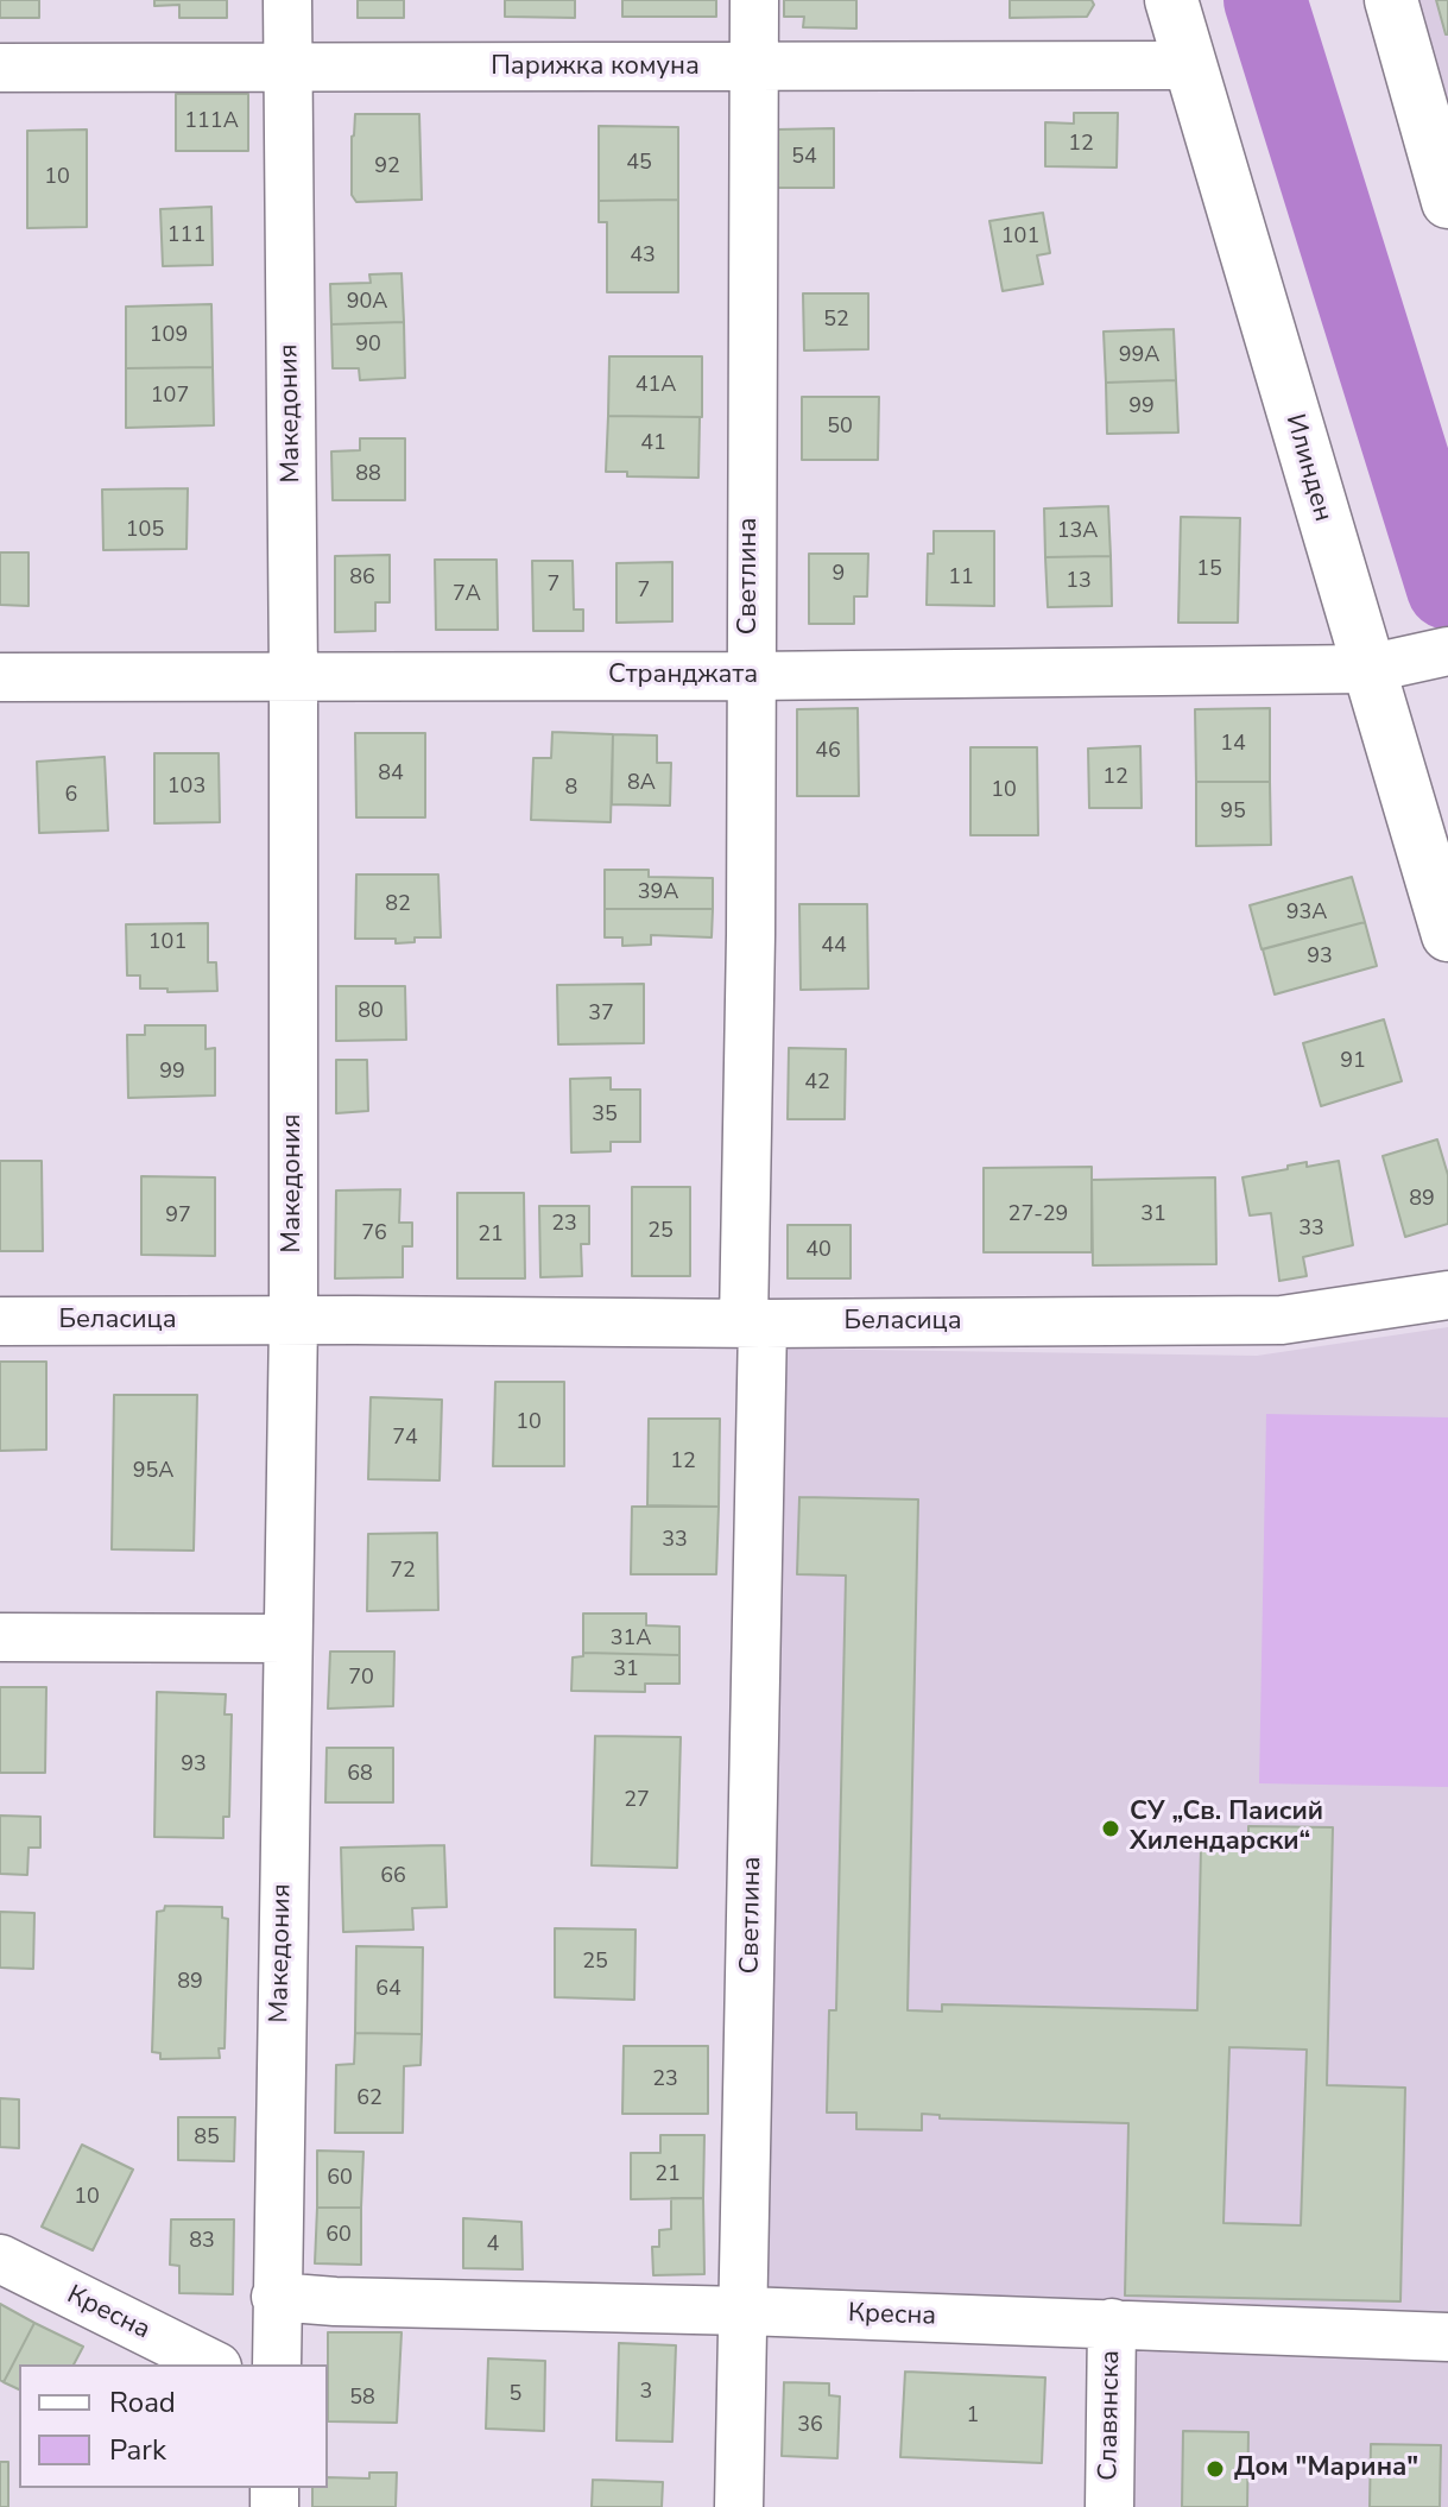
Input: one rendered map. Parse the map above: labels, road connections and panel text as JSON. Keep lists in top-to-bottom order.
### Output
{
  "streets": {
    "main road": ["Илинден"],
    "street": [
      "Парижка комуна",
      "Македония",
      "Светлина",
      "Странджата",
      "Беласица",
      "Кресна",
      "Славянска"
    ]
  },
  "crossings": [
    ["Парижка комуна", "Македония"],
    ["Парижка комуна", "Илинден"],
    ["Парижка комуна", "Светлина"],
    ["Македония", "Странджата"],
    ["Македония", "Беласица"],
    ["Македония", "Кресна"],
    ["Илинден", "Странджата"],
    ["Светлина", "Странджата"],
    ["Светлина", "Беласица"],
    ["Светлина", "Кресна"],
    ["Кресна", "Славянска"]
  ],
  "places": ["СУ „Св. Паисий Хилендарски“", "Дом \"Марина\""],
  "house_numbers": [
    "111А",
    "12",
    "54",
    "45",
    "92",
    "10",
    "111",
    "101",
    "43",
    "90А",
    "52",
    "109",
    "90",
    "99А",
    "41А",
    "107",
    "99",
    "50",
    "41",
    "88",
    "105",
    "13А",
    "15",
    "9",
    "86",
    "11",
    "13",
    "7",
    "7",
    "7А",
    "14",
    "46",
    "84",
    "12",
    "8А",
    "103",
    "8",
    "10",
    "6",
    "95",
    "39А",
    "82",
    "93А",
    "101",
    "44",
    "93",
    "80",
    "37",
    "91",
    "99",
    "42",
    "35",
    "89",
    "27-29",
    "31",
    "97",
    "23",
    "33",
    "25",
    "76",
    "21",
    "40",
    "10",
    "74",
    "12",
    "95А",
    "33",
    "72",
    "31А",
    "31",
    "70",
    "93",
    "68",
    "27",
    "66",
    "25",
    "89",
    "64",
    "23",
    "62",
    "85",
    "21",
    "60",
    "10",
    "60",
    "83",
    "4",
    "3",
    "5",
    "58",
    "1",
    "36"
  ],
  "legend": ["Road", "Park"]
}
